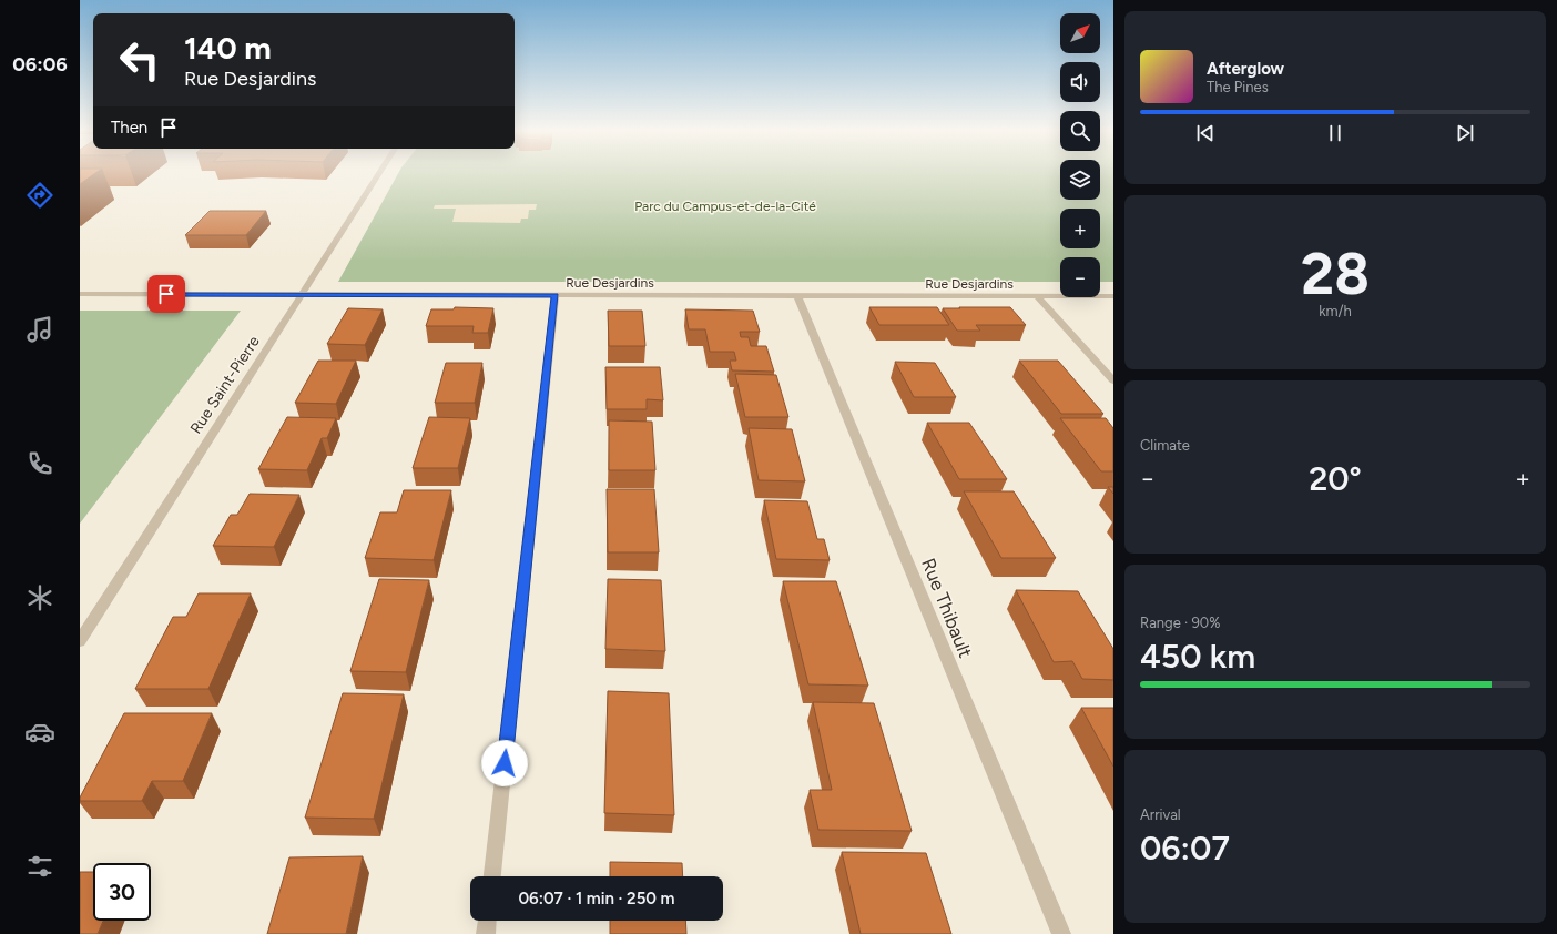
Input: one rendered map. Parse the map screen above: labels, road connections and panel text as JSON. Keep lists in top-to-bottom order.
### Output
{
  "streets": {
    "street": ["Rue Desjardins", "Rue Saint-Pierre", "Rue Thibault"]
  },
  "crossings": [
    ["Rue Desjardins", "Rue Saint-Pierre"],
    ["Rue Desjardins", "Rue Thibault"]
  ],
  "parks": ["Parc du Campus-et-de-la-Cité"],
  "north": "top right",
  "page": {
    "tabs": "06:06",
    "map_buttons": ["+", "−"],
    "turn": ["140 m", "Rue Desjardins"],
    "song": ["Afterglow", "The Pines"],
    "then": "Then",
    "tile": [
      ["28", "km/h"],
      "Climate",
      ["Range · 90%", "450 km"],
      ["Arrival", "06:07"]
    ],
    "heat": ["−", "20°", "+"],
    "limit": "30",
    "trip": "06:07 · 1 min · 250 m"
  }
}
